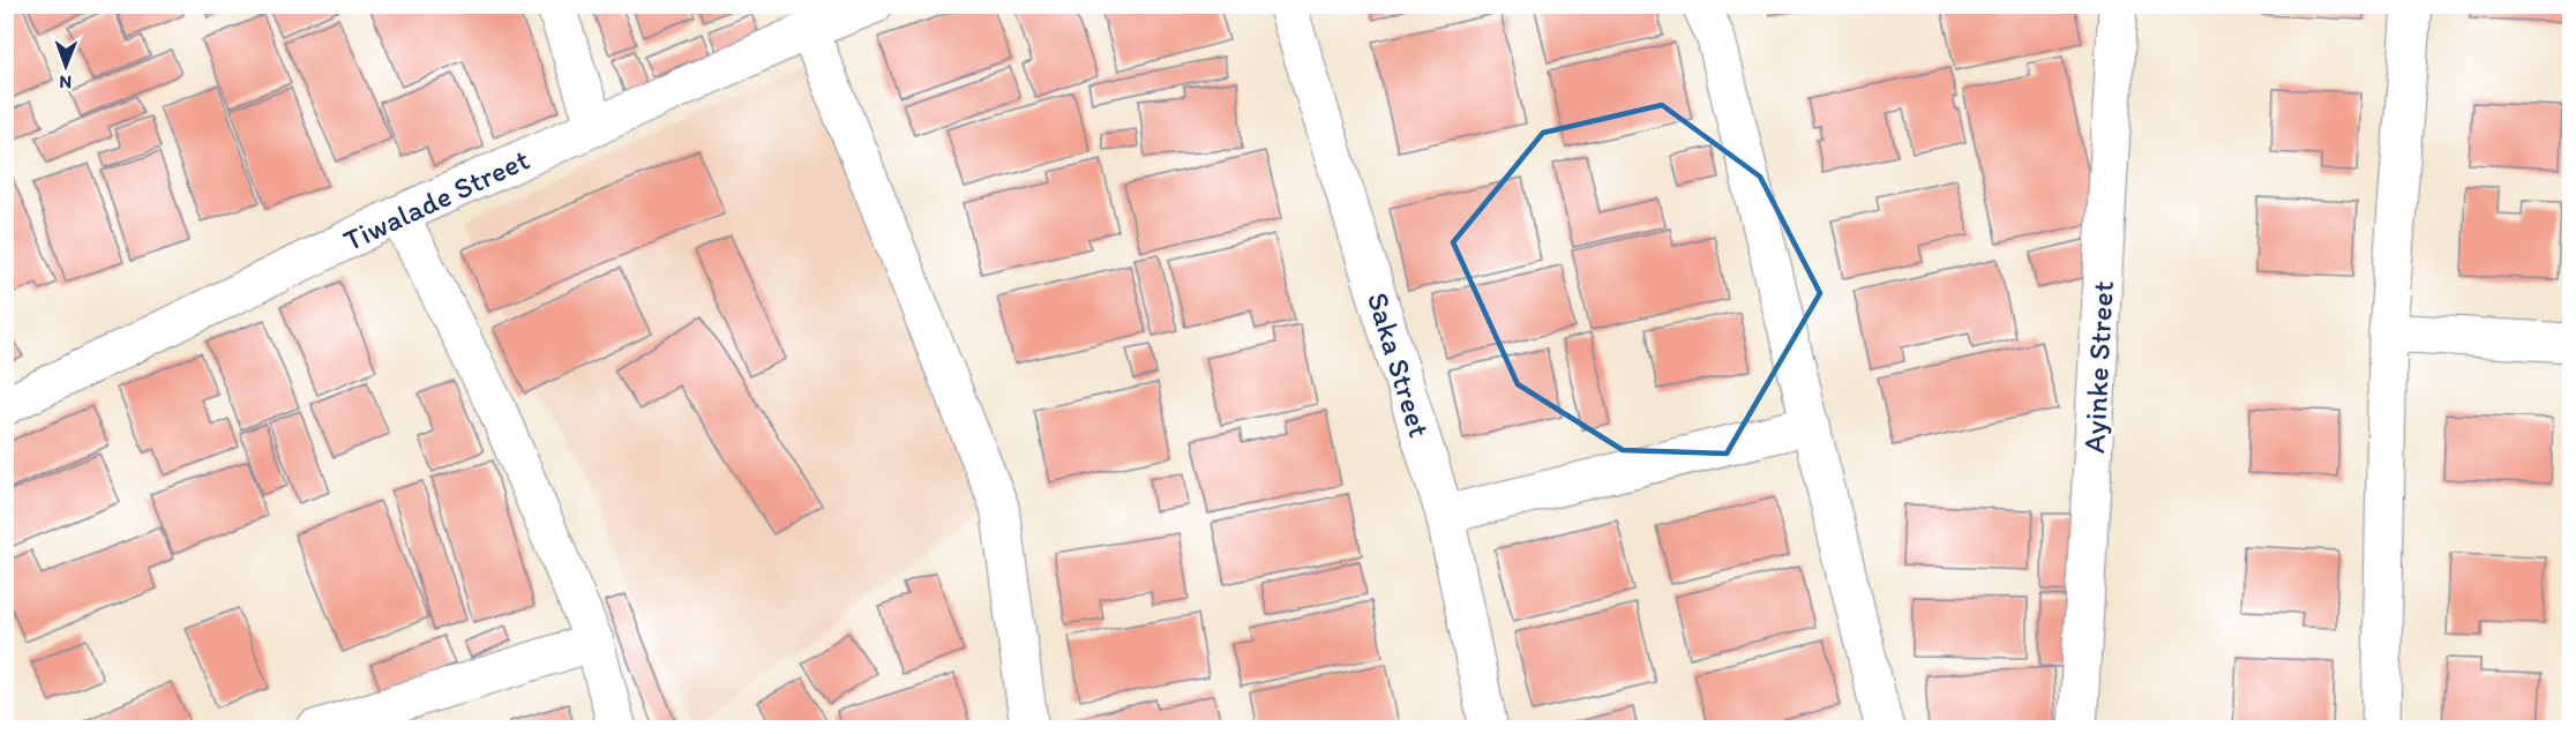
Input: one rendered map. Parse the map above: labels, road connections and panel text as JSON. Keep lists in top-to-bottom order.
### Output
{
  "streets": {
    "street": ["Tiwalade Street", "Saka Street", "Ayinke Street"]
  },
  "north": "bottom"
}
